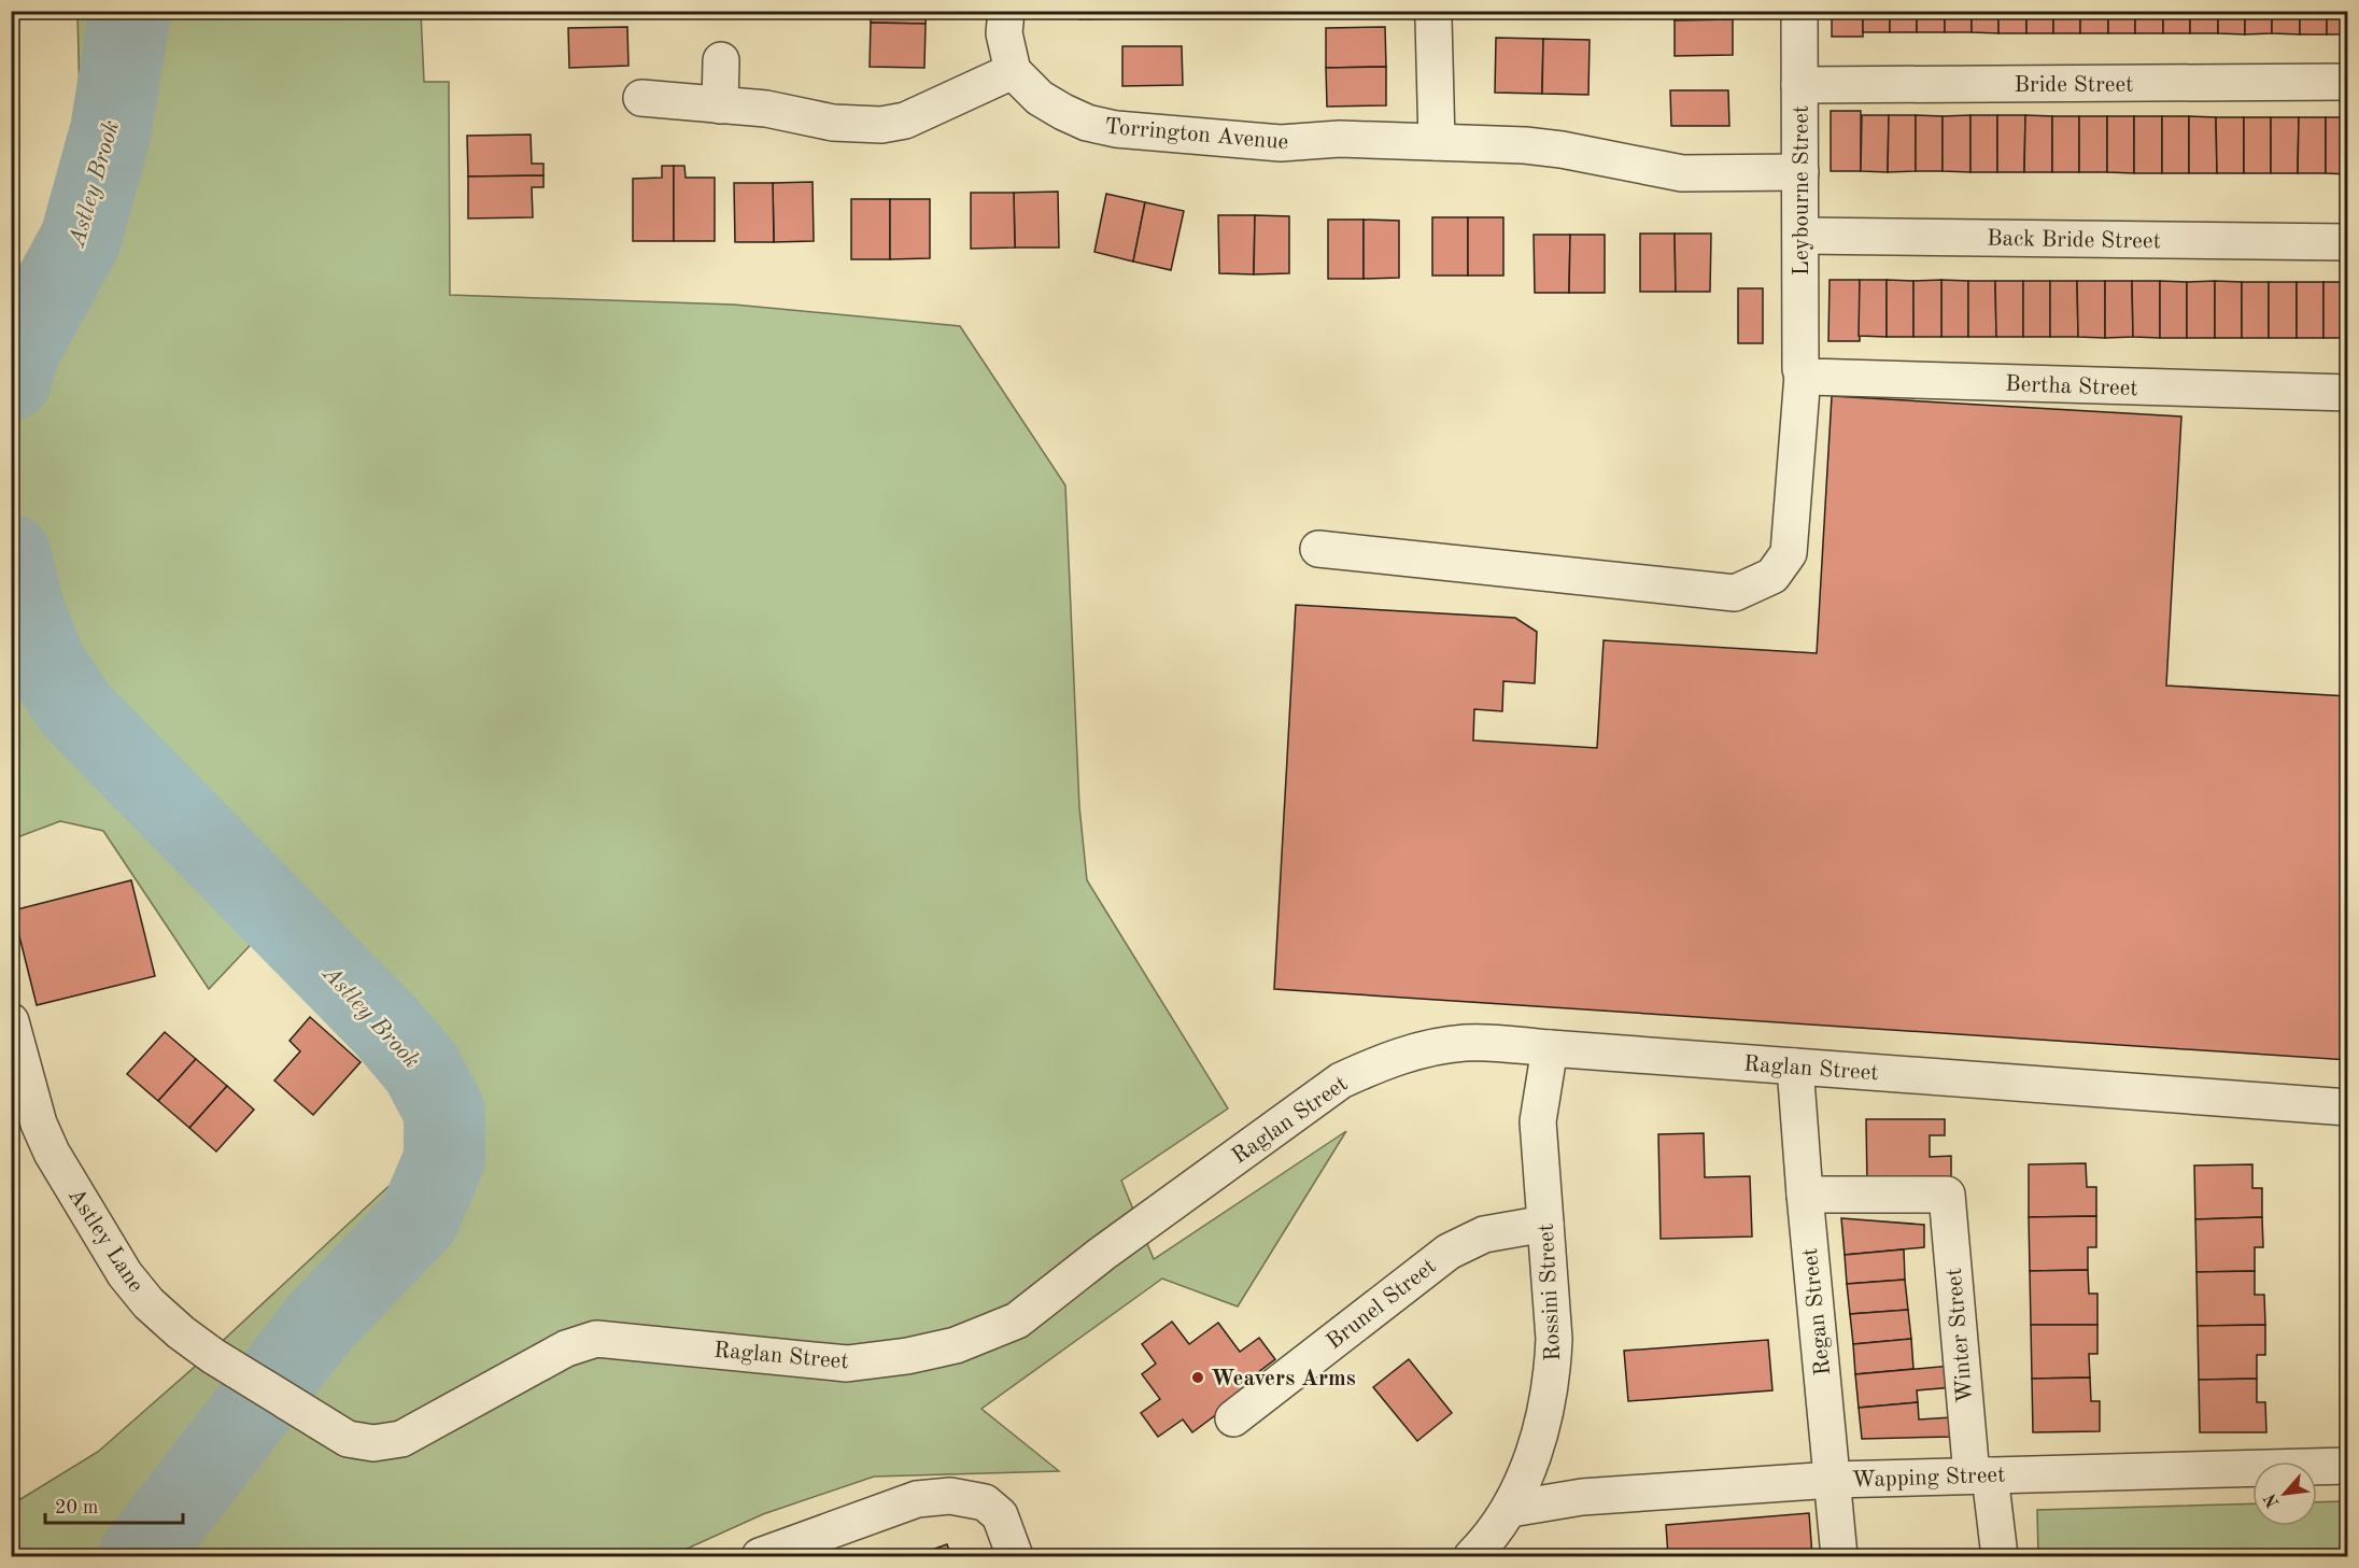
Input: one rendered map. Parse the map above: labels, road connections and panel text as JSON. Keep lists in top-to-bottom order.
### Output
{
  "streets": {
    "street": [
      "Bride Street",
      "Torrington Avenue",
      "Leybourne Street",
      "Back Bride Street",
      "Bertha Street",
      "Raglan Street",
      "Astley Lane",
      "Rossini Street",
      "Brunel Street",
      "Regan Street",
      "Winter Street",
      "Wapping Street"
    ]
  },
  "crossings": [
    ["Bride Street", "Leybourne Street"],
    ["Torrington Avenue", "Leybourne Street"],
    ["Leybourne Street", "Back Bride Street"],
    ["Leybourne Street", "Bertha Street"],
    ["Raglan Street", "Astley Lane"],
    ["Raglan Street", "Rossini Street"],
    ["Raglan Street", "Regan Street"],
    ["Rossini Street", "Brunel Street"],
    ["Rossini Street", "Wapping Street"],
    ["Regan Street", "Winter Street"],
    ["Regan Street", "Wapping Street"],
    ["Winter Street", "Wapping Street"]
  ],
  "water": ["Astley Brook"],
  "places": ["Weavers Arms"],
  "scale_bar": "20 m",
  "north": "bottom left"
}
